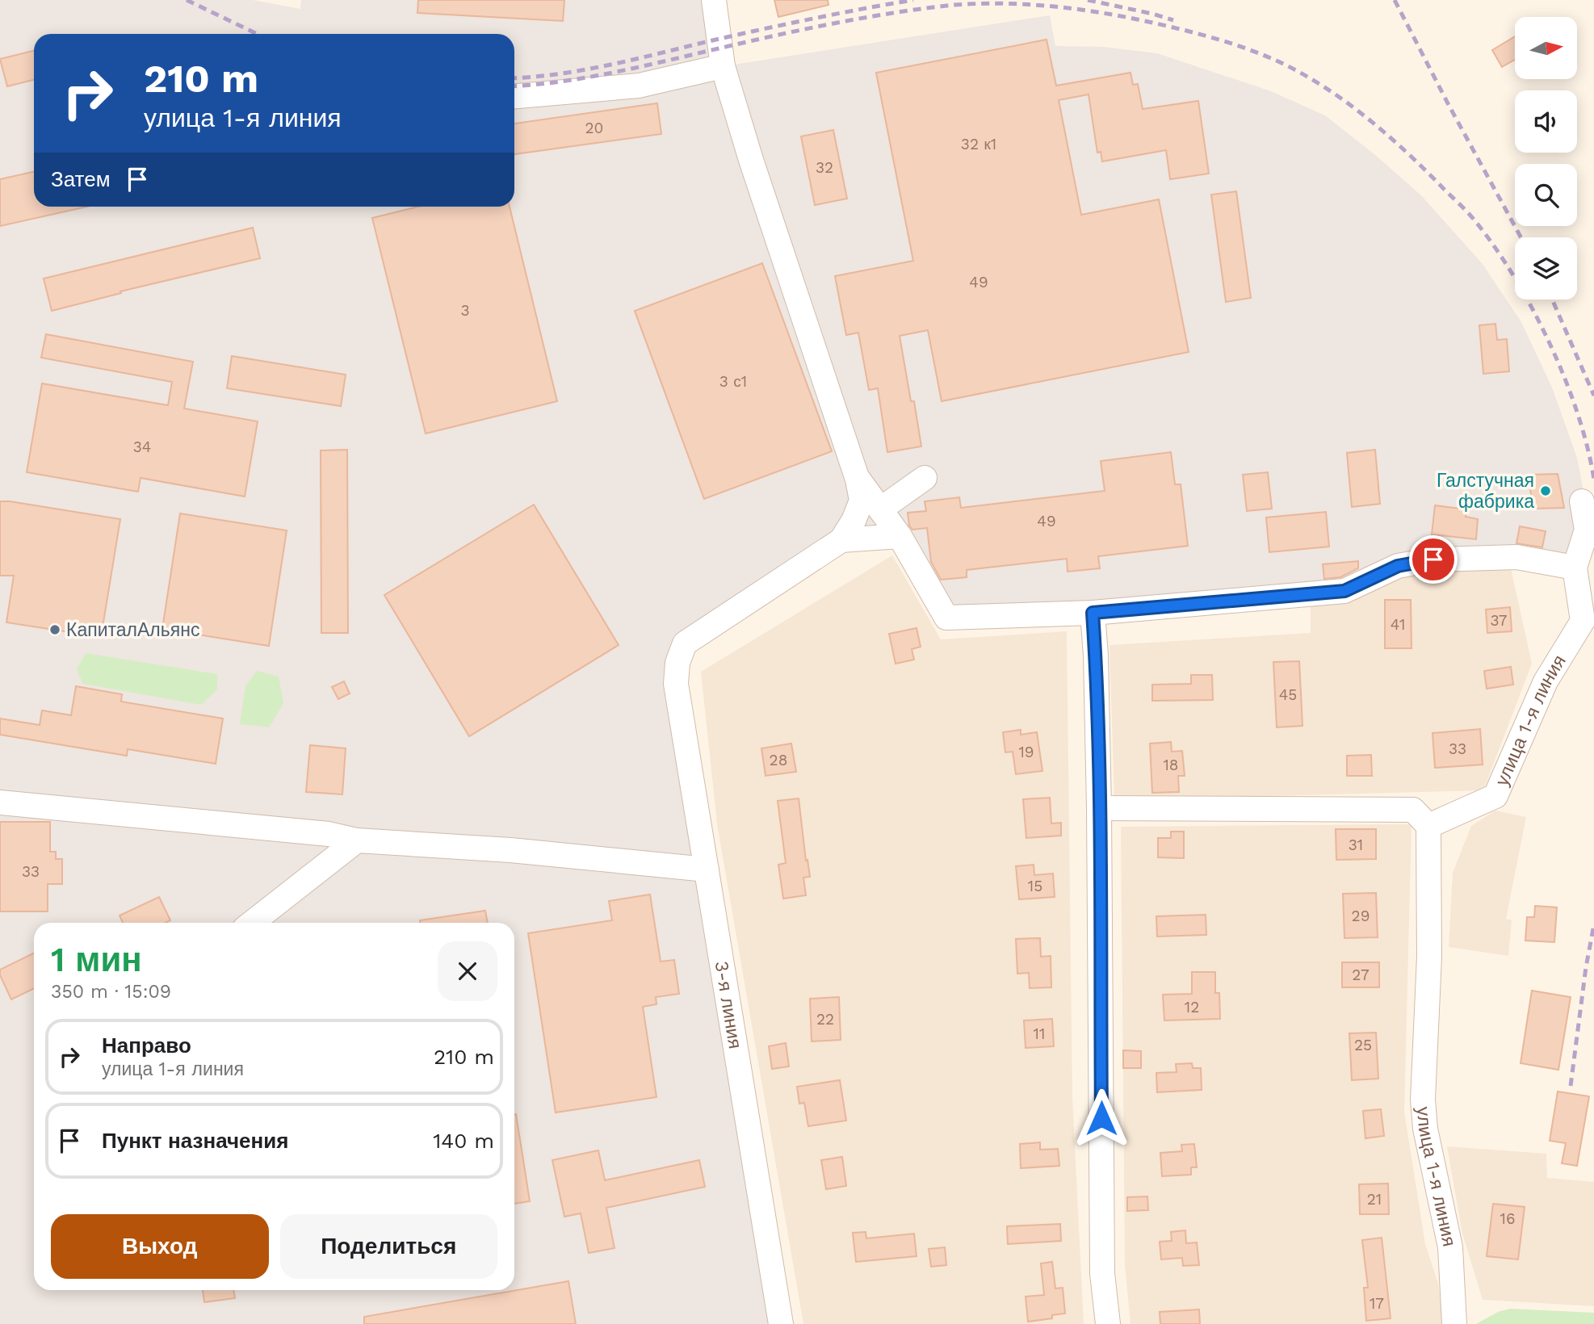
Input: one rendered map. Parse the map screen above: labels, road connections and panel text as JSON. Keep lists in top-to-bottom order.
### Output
{
  "streets": {
    "street": ["улица 1-я линия", "3-я линия"]
  },
  "places": ["Галстучная фабрика", "КапиталАльянс"],
  "house_numbers": [
    "20",
    "32 к1",
    "32",
    "49",
    "3",
    "3 с1",
    "34",
    "49",
    "37",
    "41",
    "45",
    "33",
    "19",
    "28",
    "18",
    "31",
    "33",
    "15",
    "29",
    "27",
    "12",
    "22",
    "11",
    "25",
    "21",
    "16",
    "17"
  ],
  "north": "right",
  "page": {
    "turn": ["210 m", "улица 1-я линия"],
    "then": "Затем",
    "heading": ["1 мин", "350 m · 15:09"],
    "list": [
      {
        "name": "Направо",
        "note": "улица 1-я линия",
        "value": "210 m"
      },
      {
        "name": "Пункт назначения",
        "value": "140 m"
      }
    ],
    "buttons": ["Выход", "Поделиться"]
  }
}
